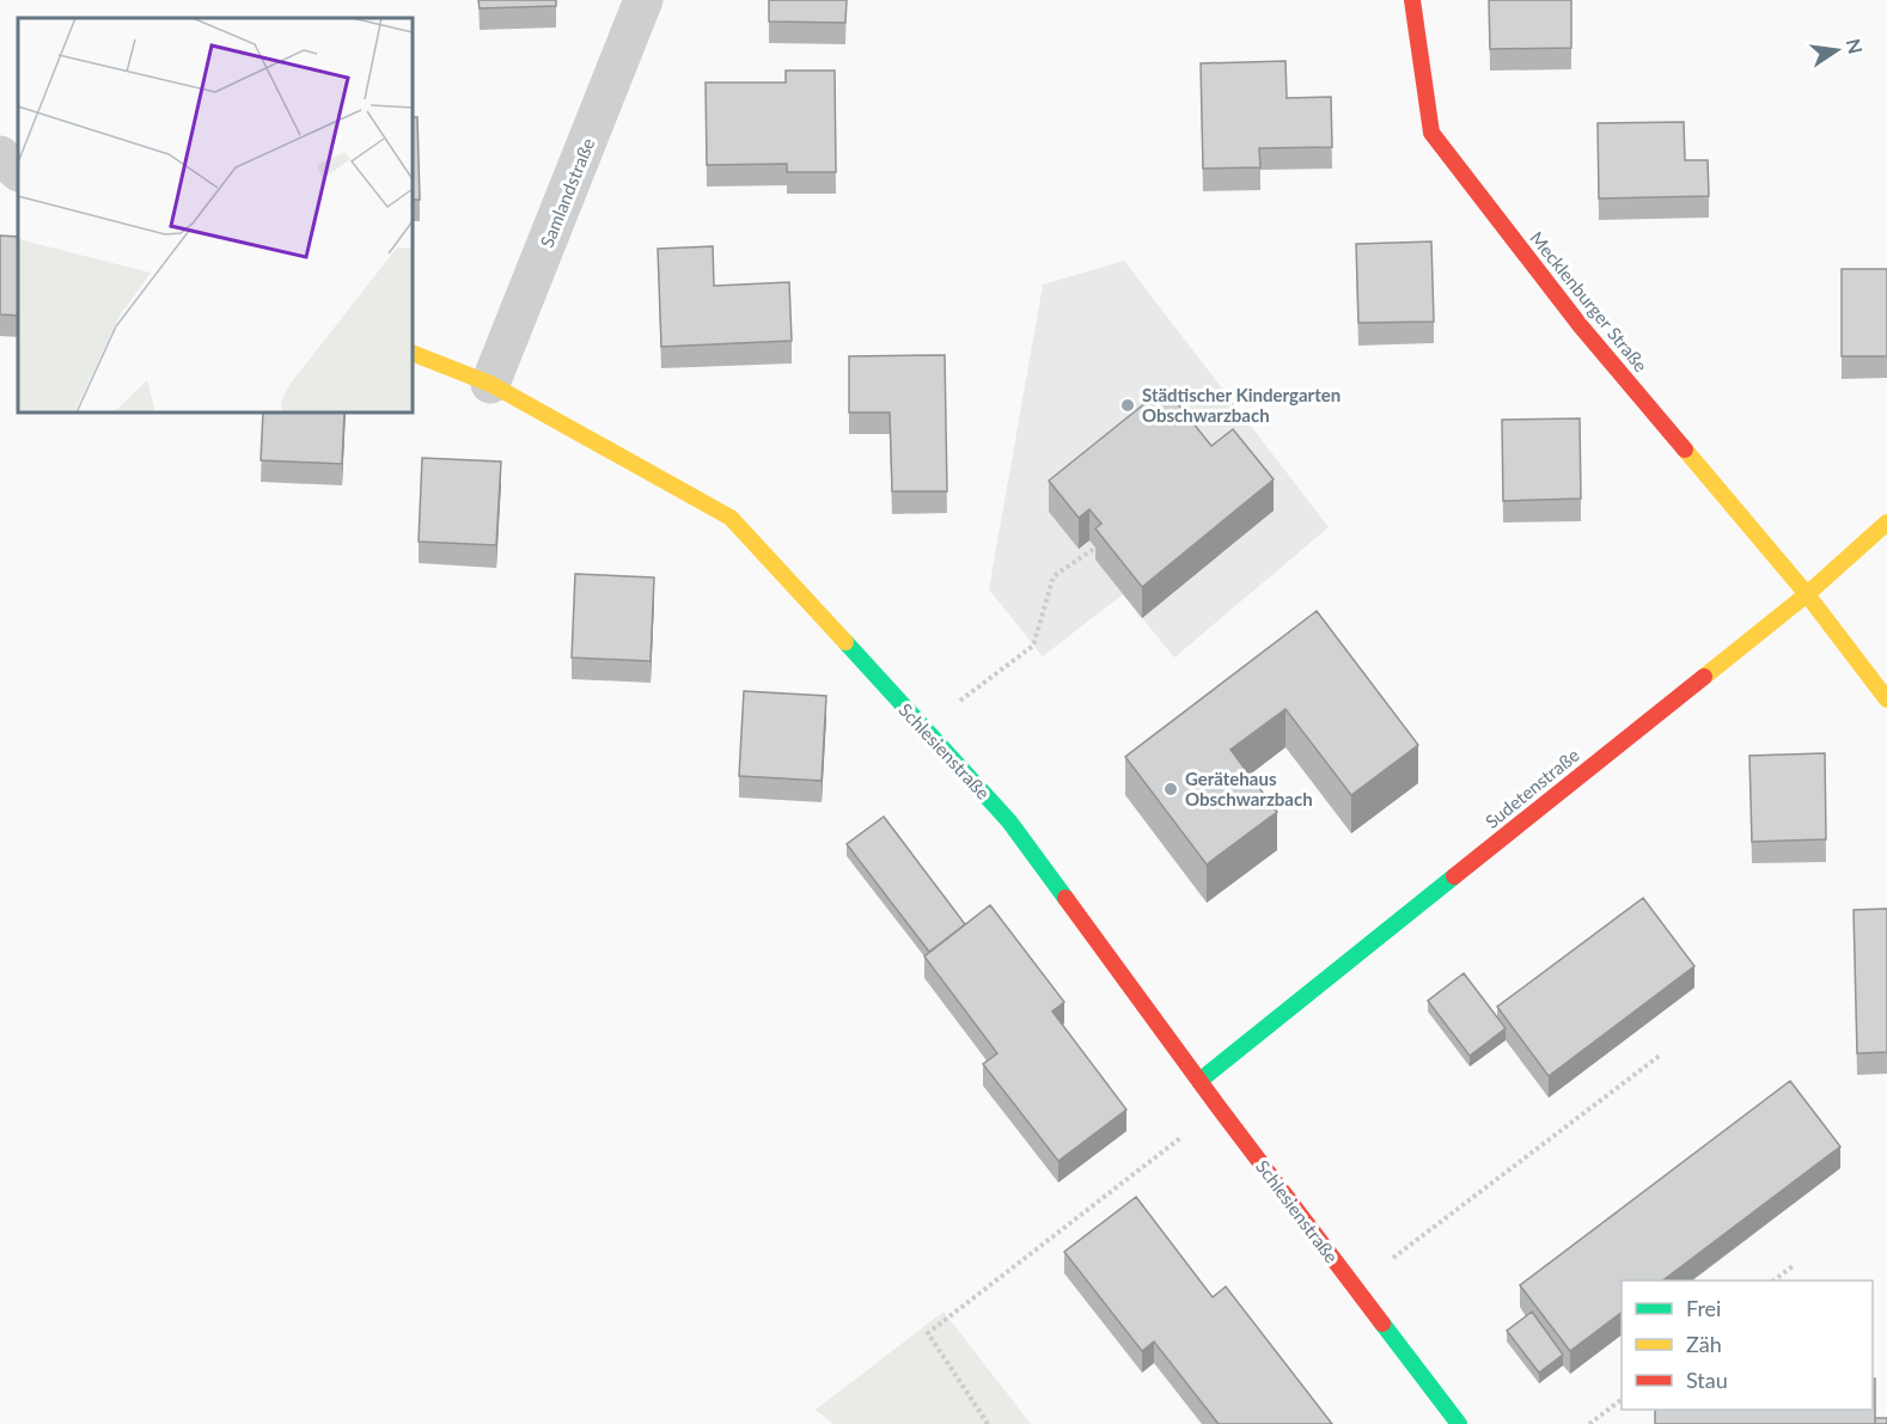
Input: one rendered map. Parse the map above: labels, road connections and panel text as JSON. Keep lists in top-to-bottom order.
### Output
{
  "streets": {
    "street": [
      "Samlandstraße",
      "Mecklenburger Straße",
      "Schlesienstraße",
      "Sudetenstraße"
    ]
  },
  "crossings": [
    ["Samlandstraße", "Schlesienstraße"],
    ["Mecklenburger Straße", "Sudetenstraße"],
    ["Schlesienstraße", "Sudetenstraße"]
  ],
  "places": ["Städtischer Kindergarten Obschwarzbach", "Gerätehaus Obschwarzbach"],
  "legend": ["Frei", "Zäh", "Stau"],
  "north": "right"
}
